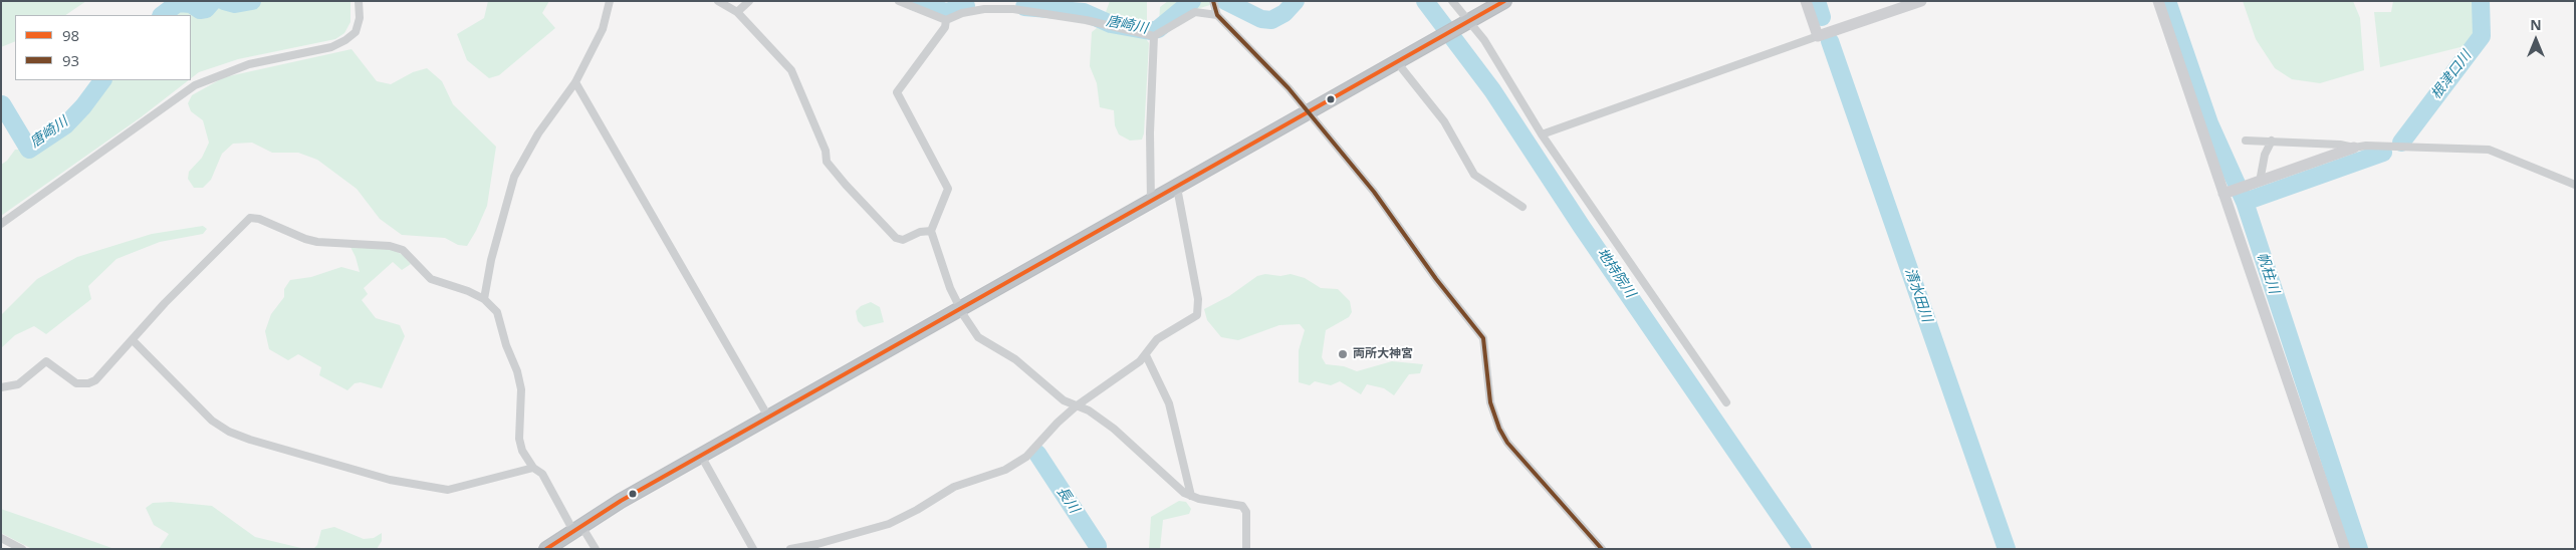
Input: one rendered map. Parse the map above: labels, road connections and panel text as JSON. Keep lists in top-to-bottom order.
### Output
{
  "water": [
    "唐崎川",
    "根津口川",
    "地持院川",
    "帆柱川",
    "清水田川",
    "長川"
  ],
  "places": ["両所大神宮"],
  "lines": ["transit line 98", "transit line 93"],
  "legend": ["98", "93"],
  "north": "top"
}
